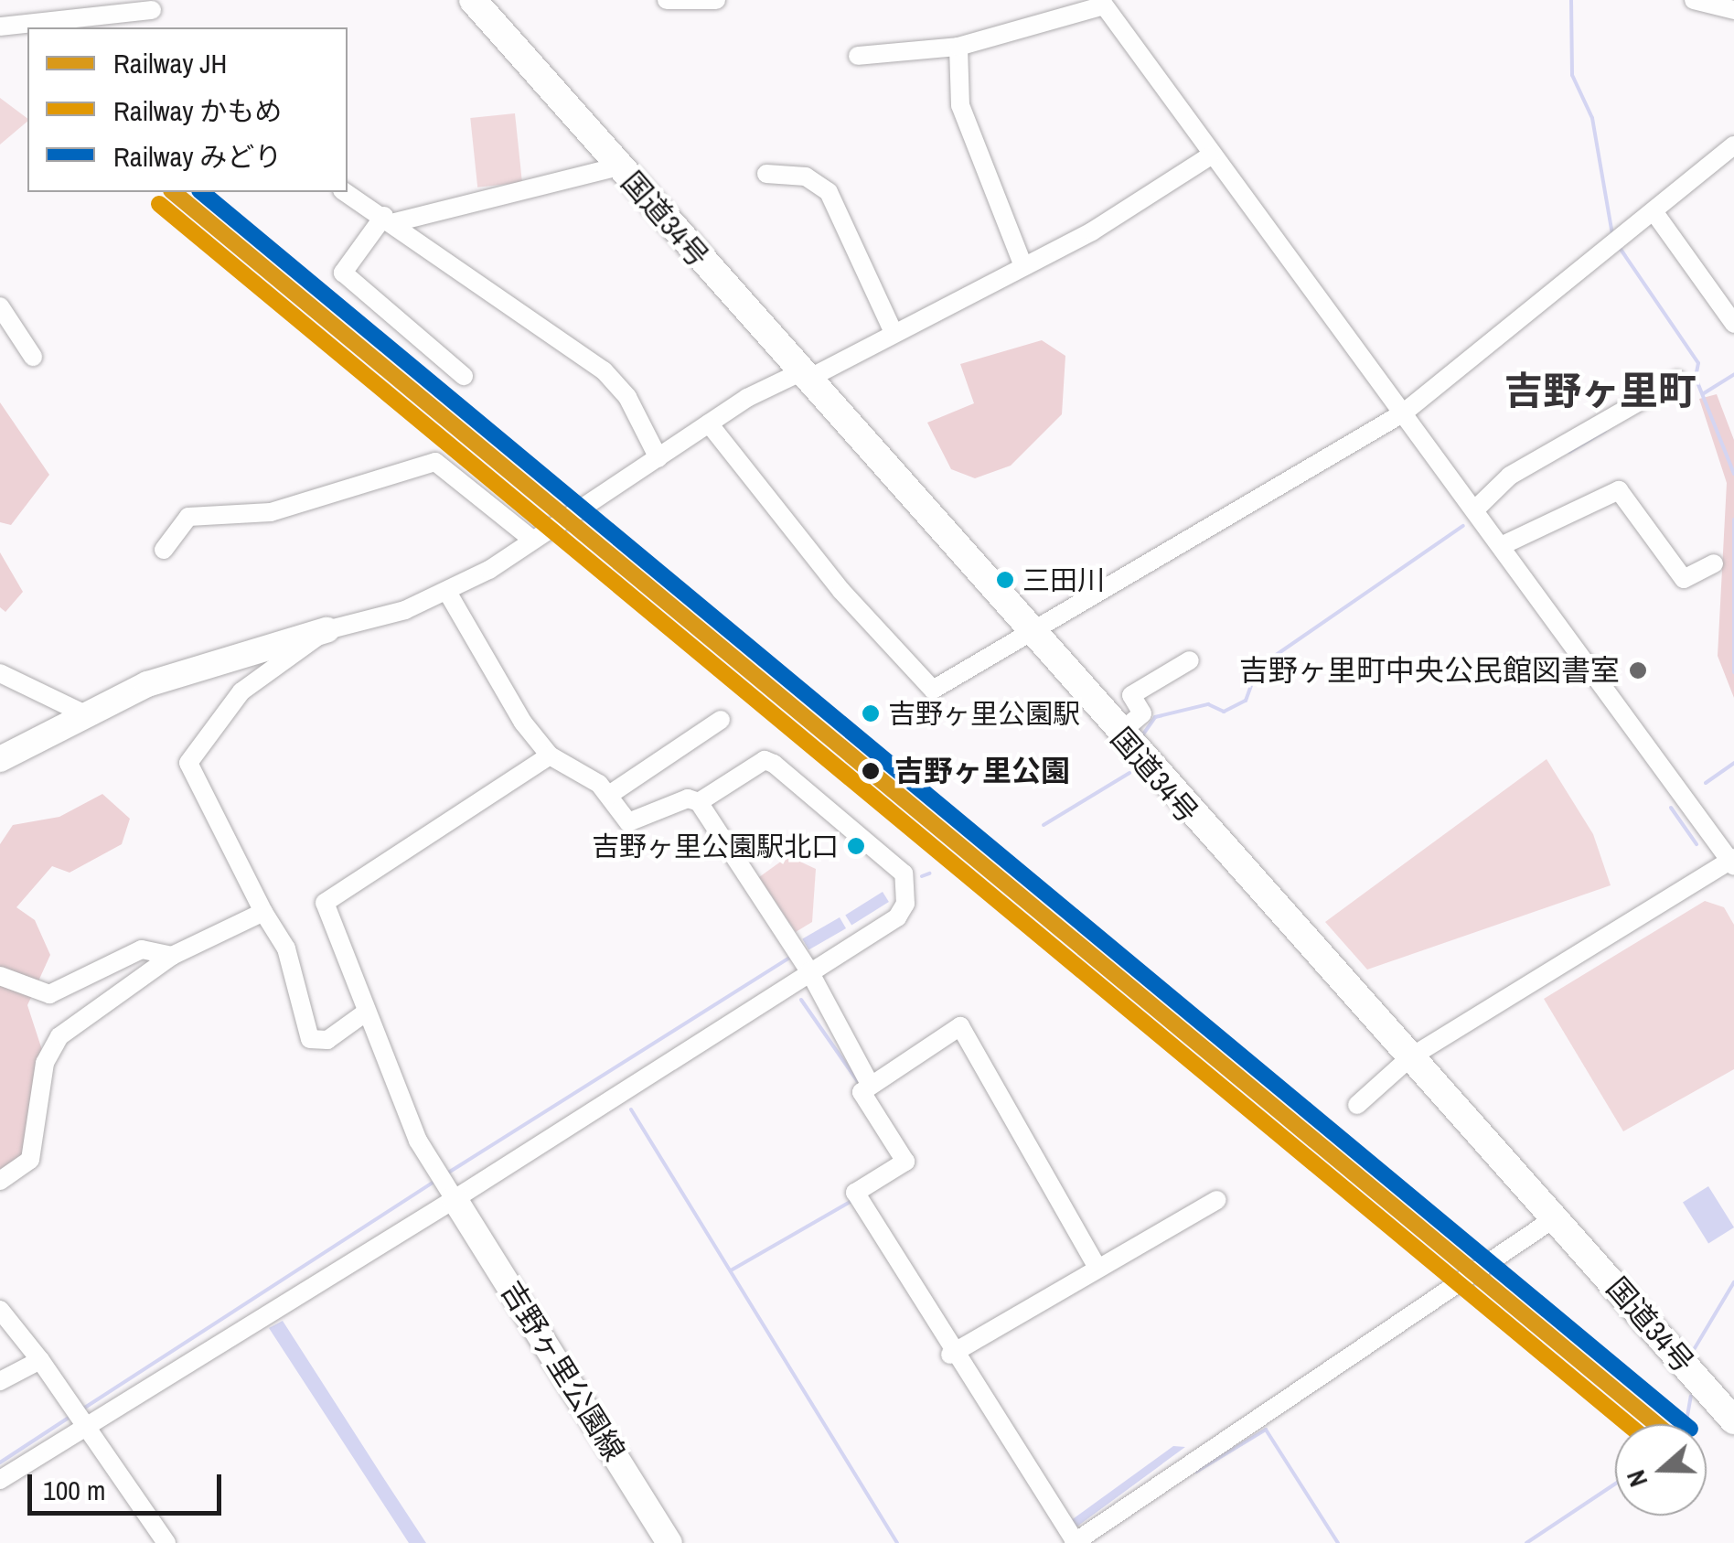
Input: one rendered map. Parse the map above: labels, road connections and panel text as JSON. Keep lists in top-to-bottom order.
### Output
{
  "streets": {
    "highway": ["国道34号"],
    "main road": ["吉野ヶ里公園線"]
  },
  "districts": ["吉野ヶ里町"],
  "places": [
    "三田川",
    "吉野ヶ里町中央公民館図書室",
    "吉野ヶ里公園駅",
    "吉野ヶ里公園",
    "吉野ヶ里公園駅北口"
  ],
  "lines": ["rail line JH", "rail line みどり", "rail line かもめ"],
  "legend": ["Railway JH", "Railway かもめ", "Railway みどり"],
  "scale_bar": "100 m",
  "north": "left"
}
